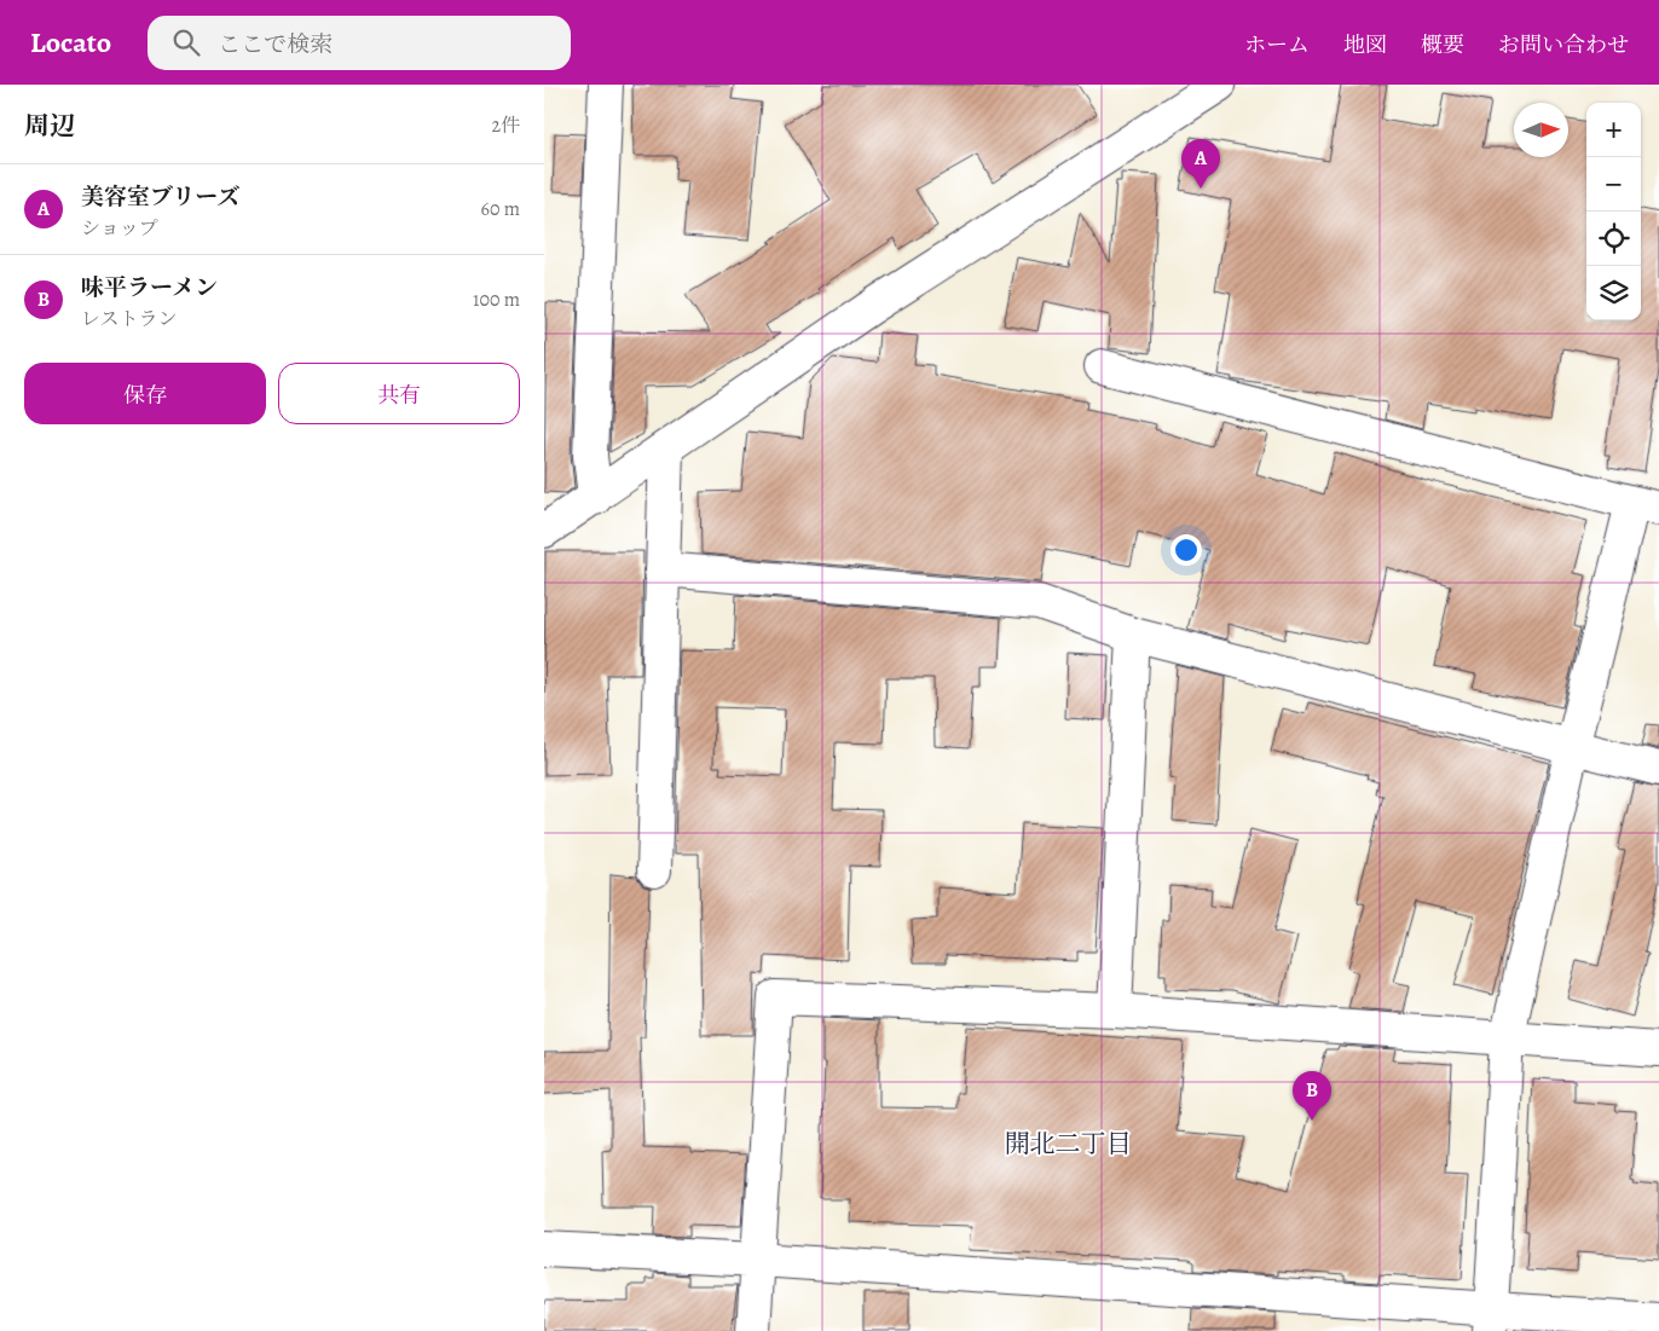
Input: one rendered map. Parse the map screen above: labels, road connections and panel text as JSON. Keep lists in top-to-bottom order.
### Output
{
  "districts": ["開北二丁目"],
  "north": "right",
  "page": {
    "header": "Locato",
    "search": "ここで検索",
    "nav": [
      "ホーム",
      "地図",
      "概要",
      "お問い合わせ"
    ],
    "heading": ["周辺", "2件"],
    "map_buttons": ["+", "−"],
    "pins": ["A", "B"],
    "list": [
      {
        "mark": "A",
        "name": "美容室ブリーズ",
        "note": "ショップ",
        "value": "60 m"
      },
      {
        "mark": "B",
        "name": "味平ラーメン",
        "note": "レストラン",
        "value": "100 m"
      }
    ],
    "buttons": ["保存", "共有"]
  }
}
